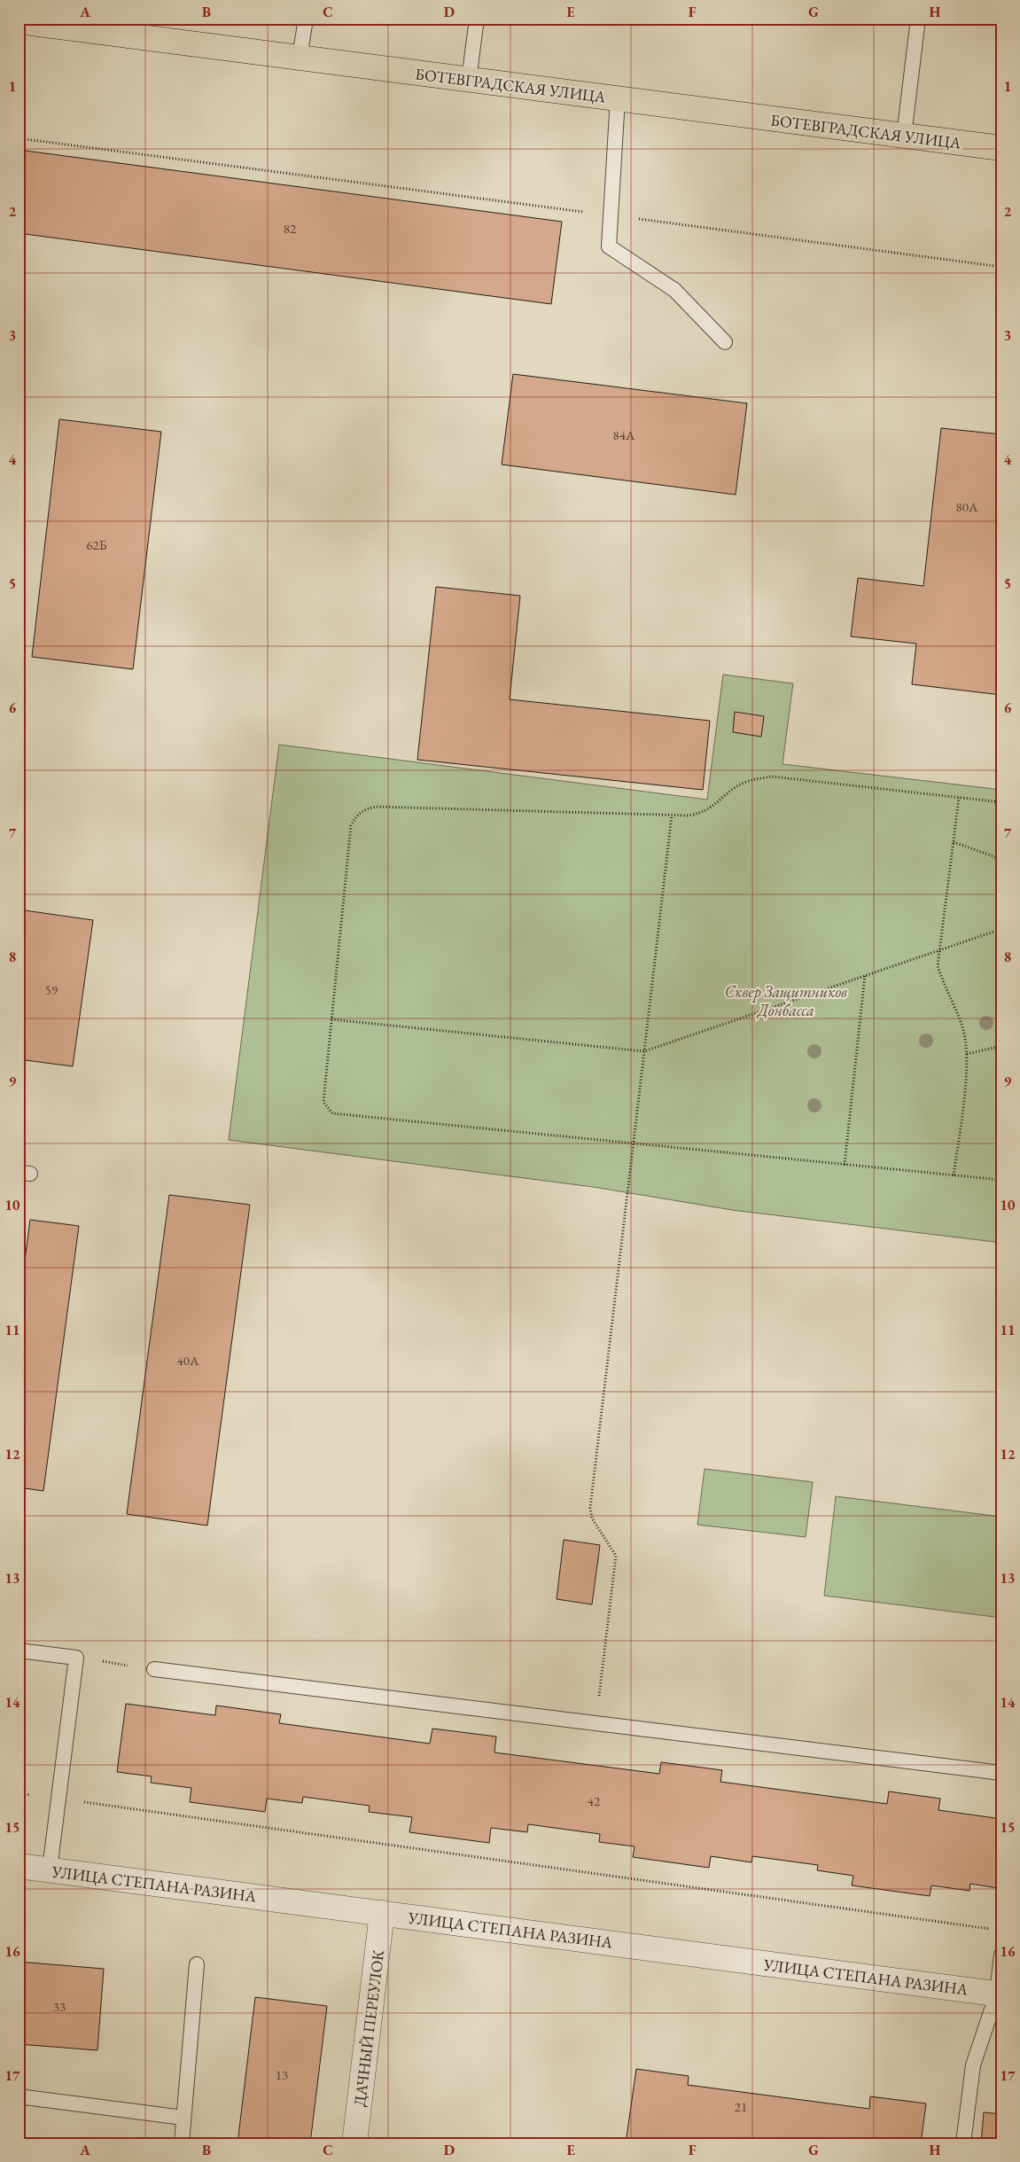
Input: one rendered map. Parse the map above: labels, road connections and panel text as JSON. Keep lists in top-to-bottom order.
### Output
{
  "streets": {
    "main road": ["БОТЕВГРАДСКАЯ УЛИЦА"],
    "street": ["УЛИЦА СТЕПАНА РАЗИНА", "ДАЧНЫЙ ПЕРЕУЛОК"]
  },
  "crossings": [
    ["УЛИЦА СТЕПАНА РАЗИНА", "ДАЧНЫЙ ПЕРЕУЛОК"]
  ],
  "parks": ["Сквер Защитников Донбасса"],
  "house_numbers": [
    "82",
    "84А",
    "80А",
    "62Б",
    "59",
    "40А",
    "42",
    "33",
    "13",
    "21"
  ],
  "grid": {
    "columns": [
      "A",
      "B",
      "C",
      "D",
      "E",
      "F",
      "G",
      "H"
    ],
    "rows": [
      "1",
      "2",
      "3",
      "4",
      "5",
      "6",
      "7",
      "8",
      "9",
      "10",
      "11",
      "12",
      "13",
      "14",
      "15",
      "16",
      "17"
    ]
  }
}
